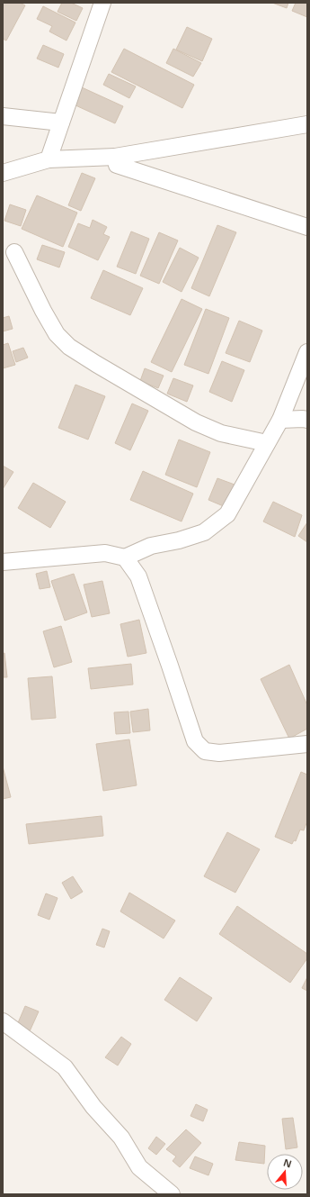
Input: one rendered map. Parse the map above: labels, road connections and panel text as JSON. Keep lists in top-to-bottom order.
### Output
{
  "north": "top"
}
